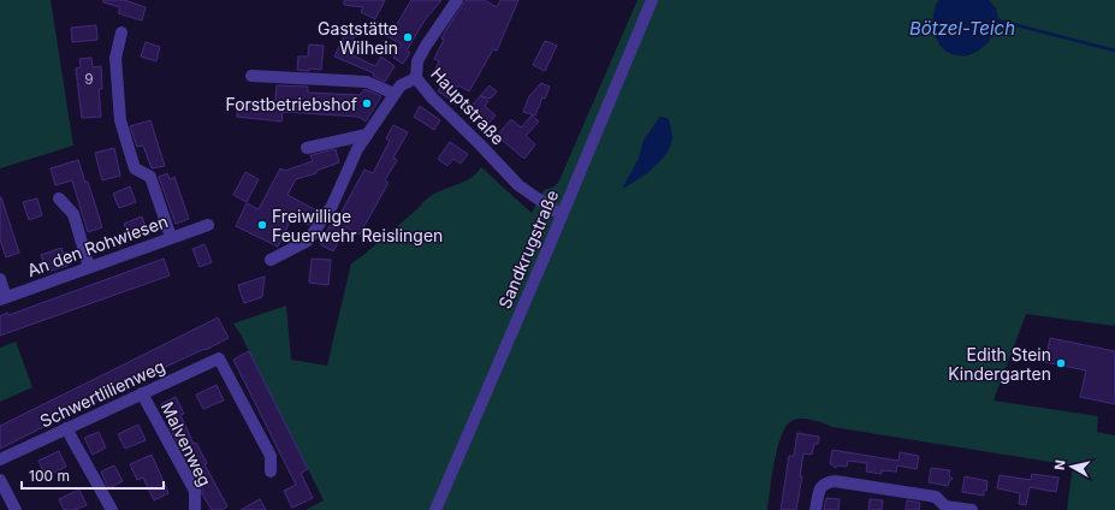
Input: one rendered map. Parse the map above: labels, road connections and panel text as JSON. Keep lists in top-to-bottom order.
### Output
{
  "streets": {
    "street": [
      "Hauptstraße",
      "An den Rohwiesen",
      "Sandkrugstraße",
      "Schwertlilienweg",
      "Malvenweg"
    ]
  },
  "crossings": [
    ["Hauptstraße", "Sandkrugstraße"],
    ["Schwertlilienweg", "Malvenweg"]
  ],
  "water": ["Bötzel-Teich"],
  "places": [
    "Gaststätte Wilhein",
    "Forstbetriebshof",
    "Freiwillige Feuerwehr Reislingen",
    "Edith Stein Kindergarten"
  ],
  "house_numbers": ["9"],
  "scale_bar": "100 m",
  "north": "left"
}
